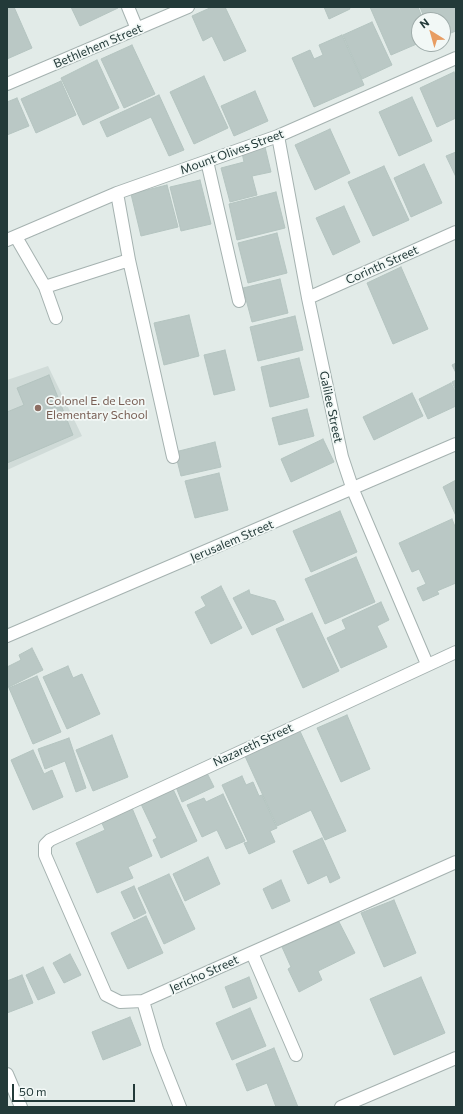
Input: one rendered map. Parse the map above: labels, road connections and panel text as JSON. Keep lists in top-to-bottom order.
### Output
{
  "streets": {
    "street": [
      "Bethlehem Street",
      "Mount Olives Street",
      "Corinth Street",
      "Galilee Street",
      "Jerusalem Street",
      "Nazareth Street",
      "Jericho Street"
    ]
  },
  "crossings": [
    ["Mount Olives Street", "Galilee Street"],
    ["Corinth Street", "Galilee Street"],
    ["Galilee Street", "Jerusalem Street"],
    ["Galilee Street", "Nazareth Street"],
    ["Nazareth Street", "Jericho Street"]
  ],
  "places": ["Colonel E. de Leon Elementary School"],
  "scale_bar": "50 m",
  "north": "top left"
}
